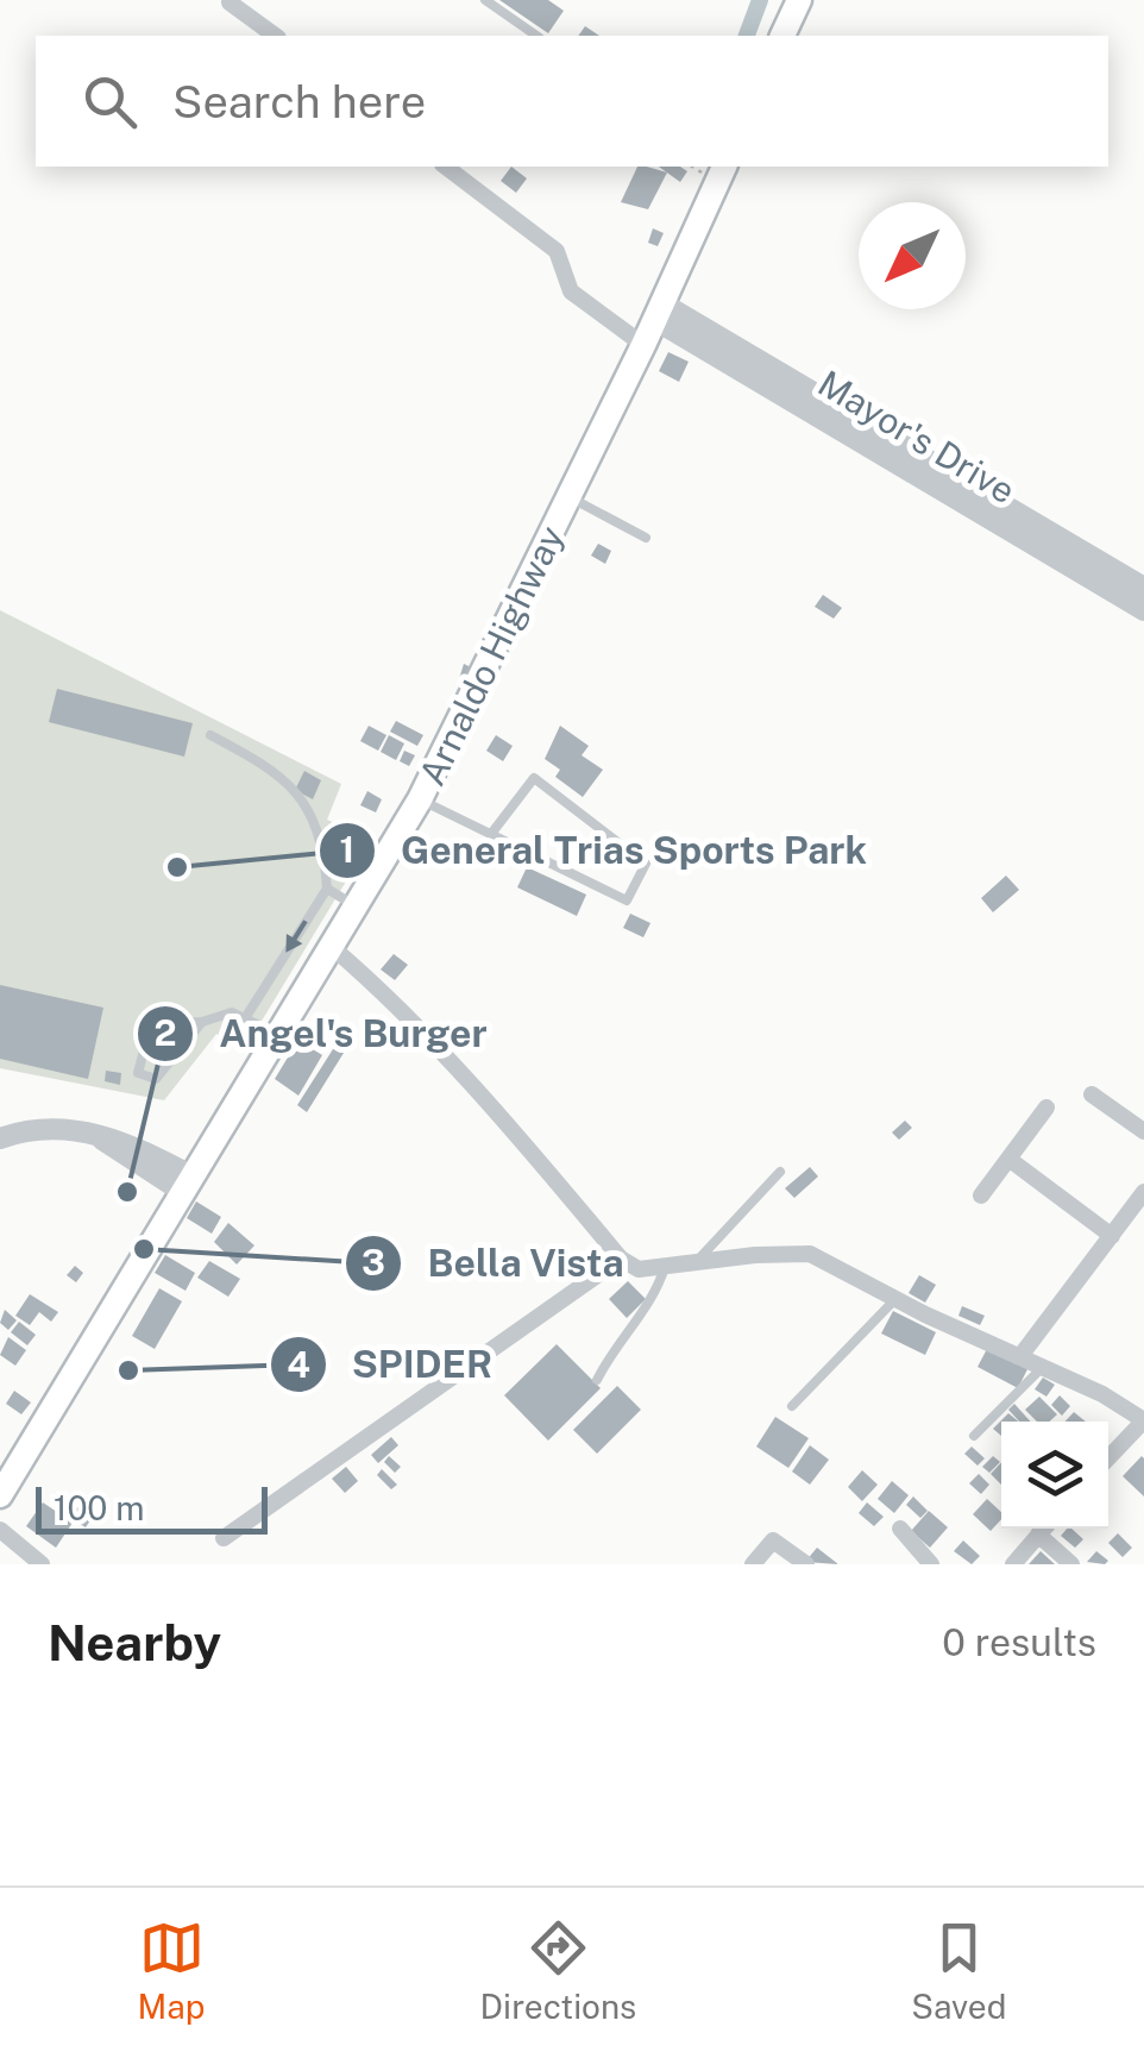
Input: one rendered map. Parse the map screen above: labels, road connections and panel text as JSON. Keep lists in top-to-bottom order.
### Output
{
  "streets": {
    "main road": ["Arnaldo Highway"],
    "street": ["Mayor's Drive"]
  },
  "crossings": [
    ["Mayor's Drive", "Arnaldo Highway"]
  ],
  "places": [
    "General Trias Sports Park",
    "Angel's Burger",
    "Bella Vista",
    "SPIDER"
  ],
  "scale_bar": "100 m",
  "north": "bottom left",
  "page": {
    "search": "Search here",
    "scale": "100 m",
    "heading": ["Nearby", "0 results"],
    "nav": ["Map", "Directions", "Saved"]
  }
}
